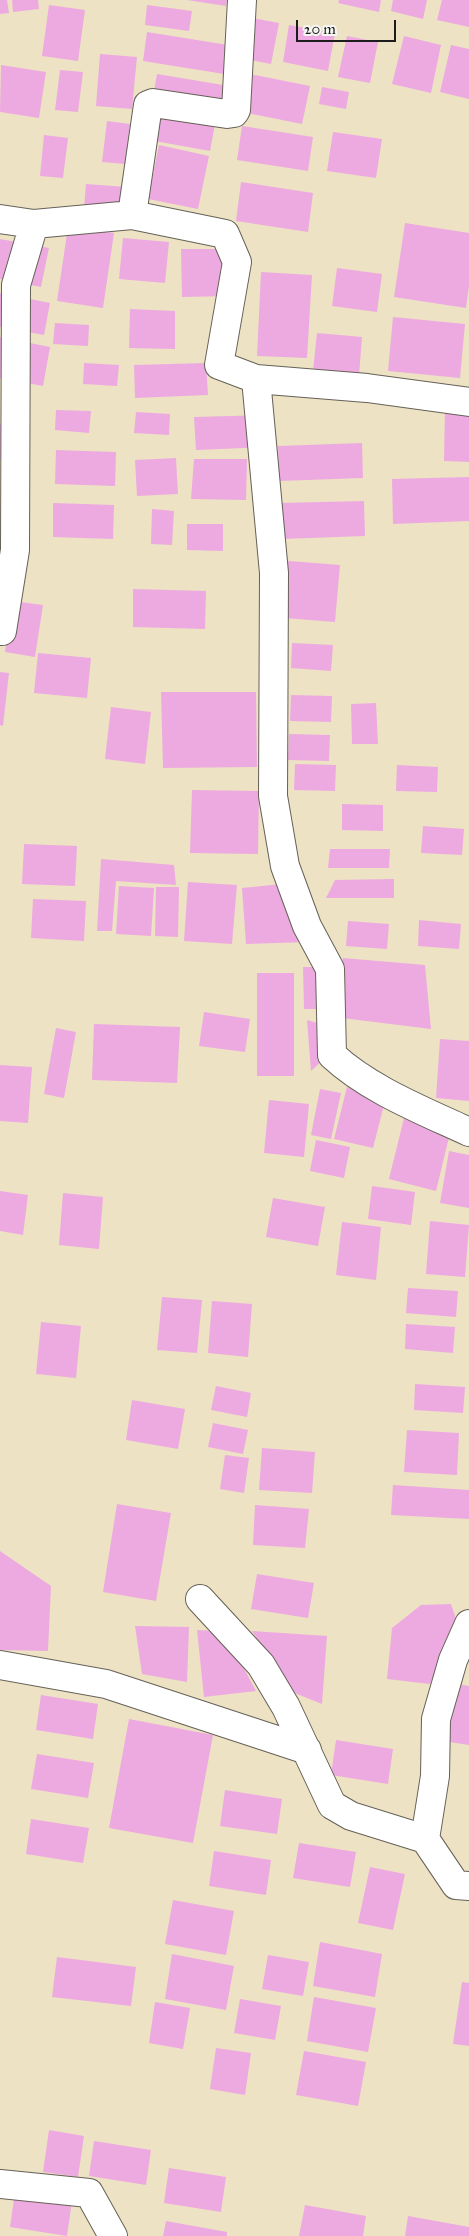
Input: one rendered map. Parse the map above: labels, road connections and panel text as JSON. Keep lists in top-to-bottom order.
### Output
{
  "scale_bar": "20 m"
}
